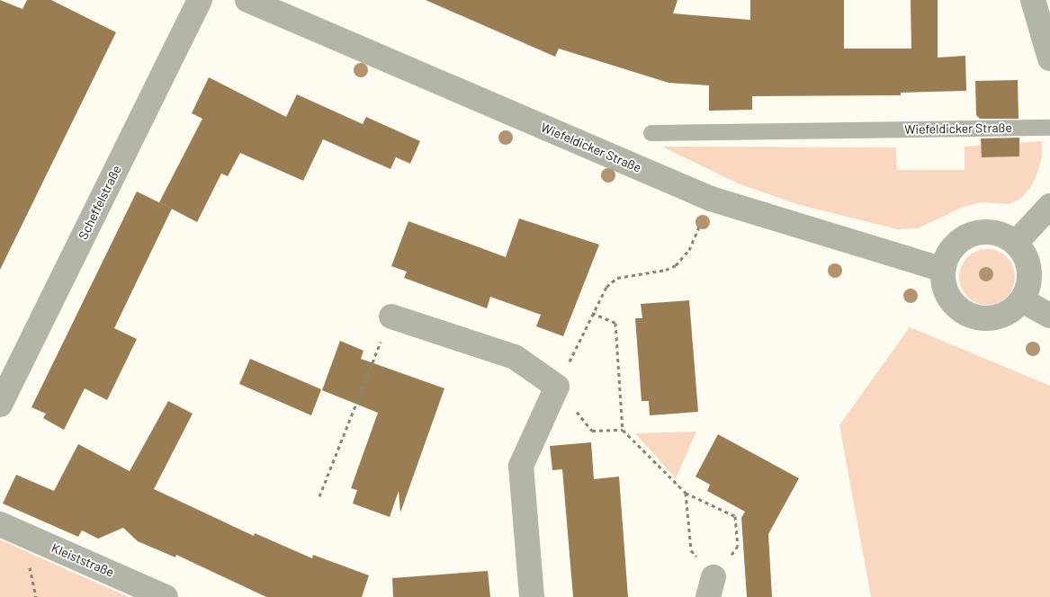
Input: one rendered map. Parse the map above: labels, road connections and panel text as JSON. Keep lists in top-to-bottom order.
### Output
{
  "streets": {
    "street": ["Wiefeldicker Straße", "Scheffelstraße", "Kleiststraße"]
  }
}
